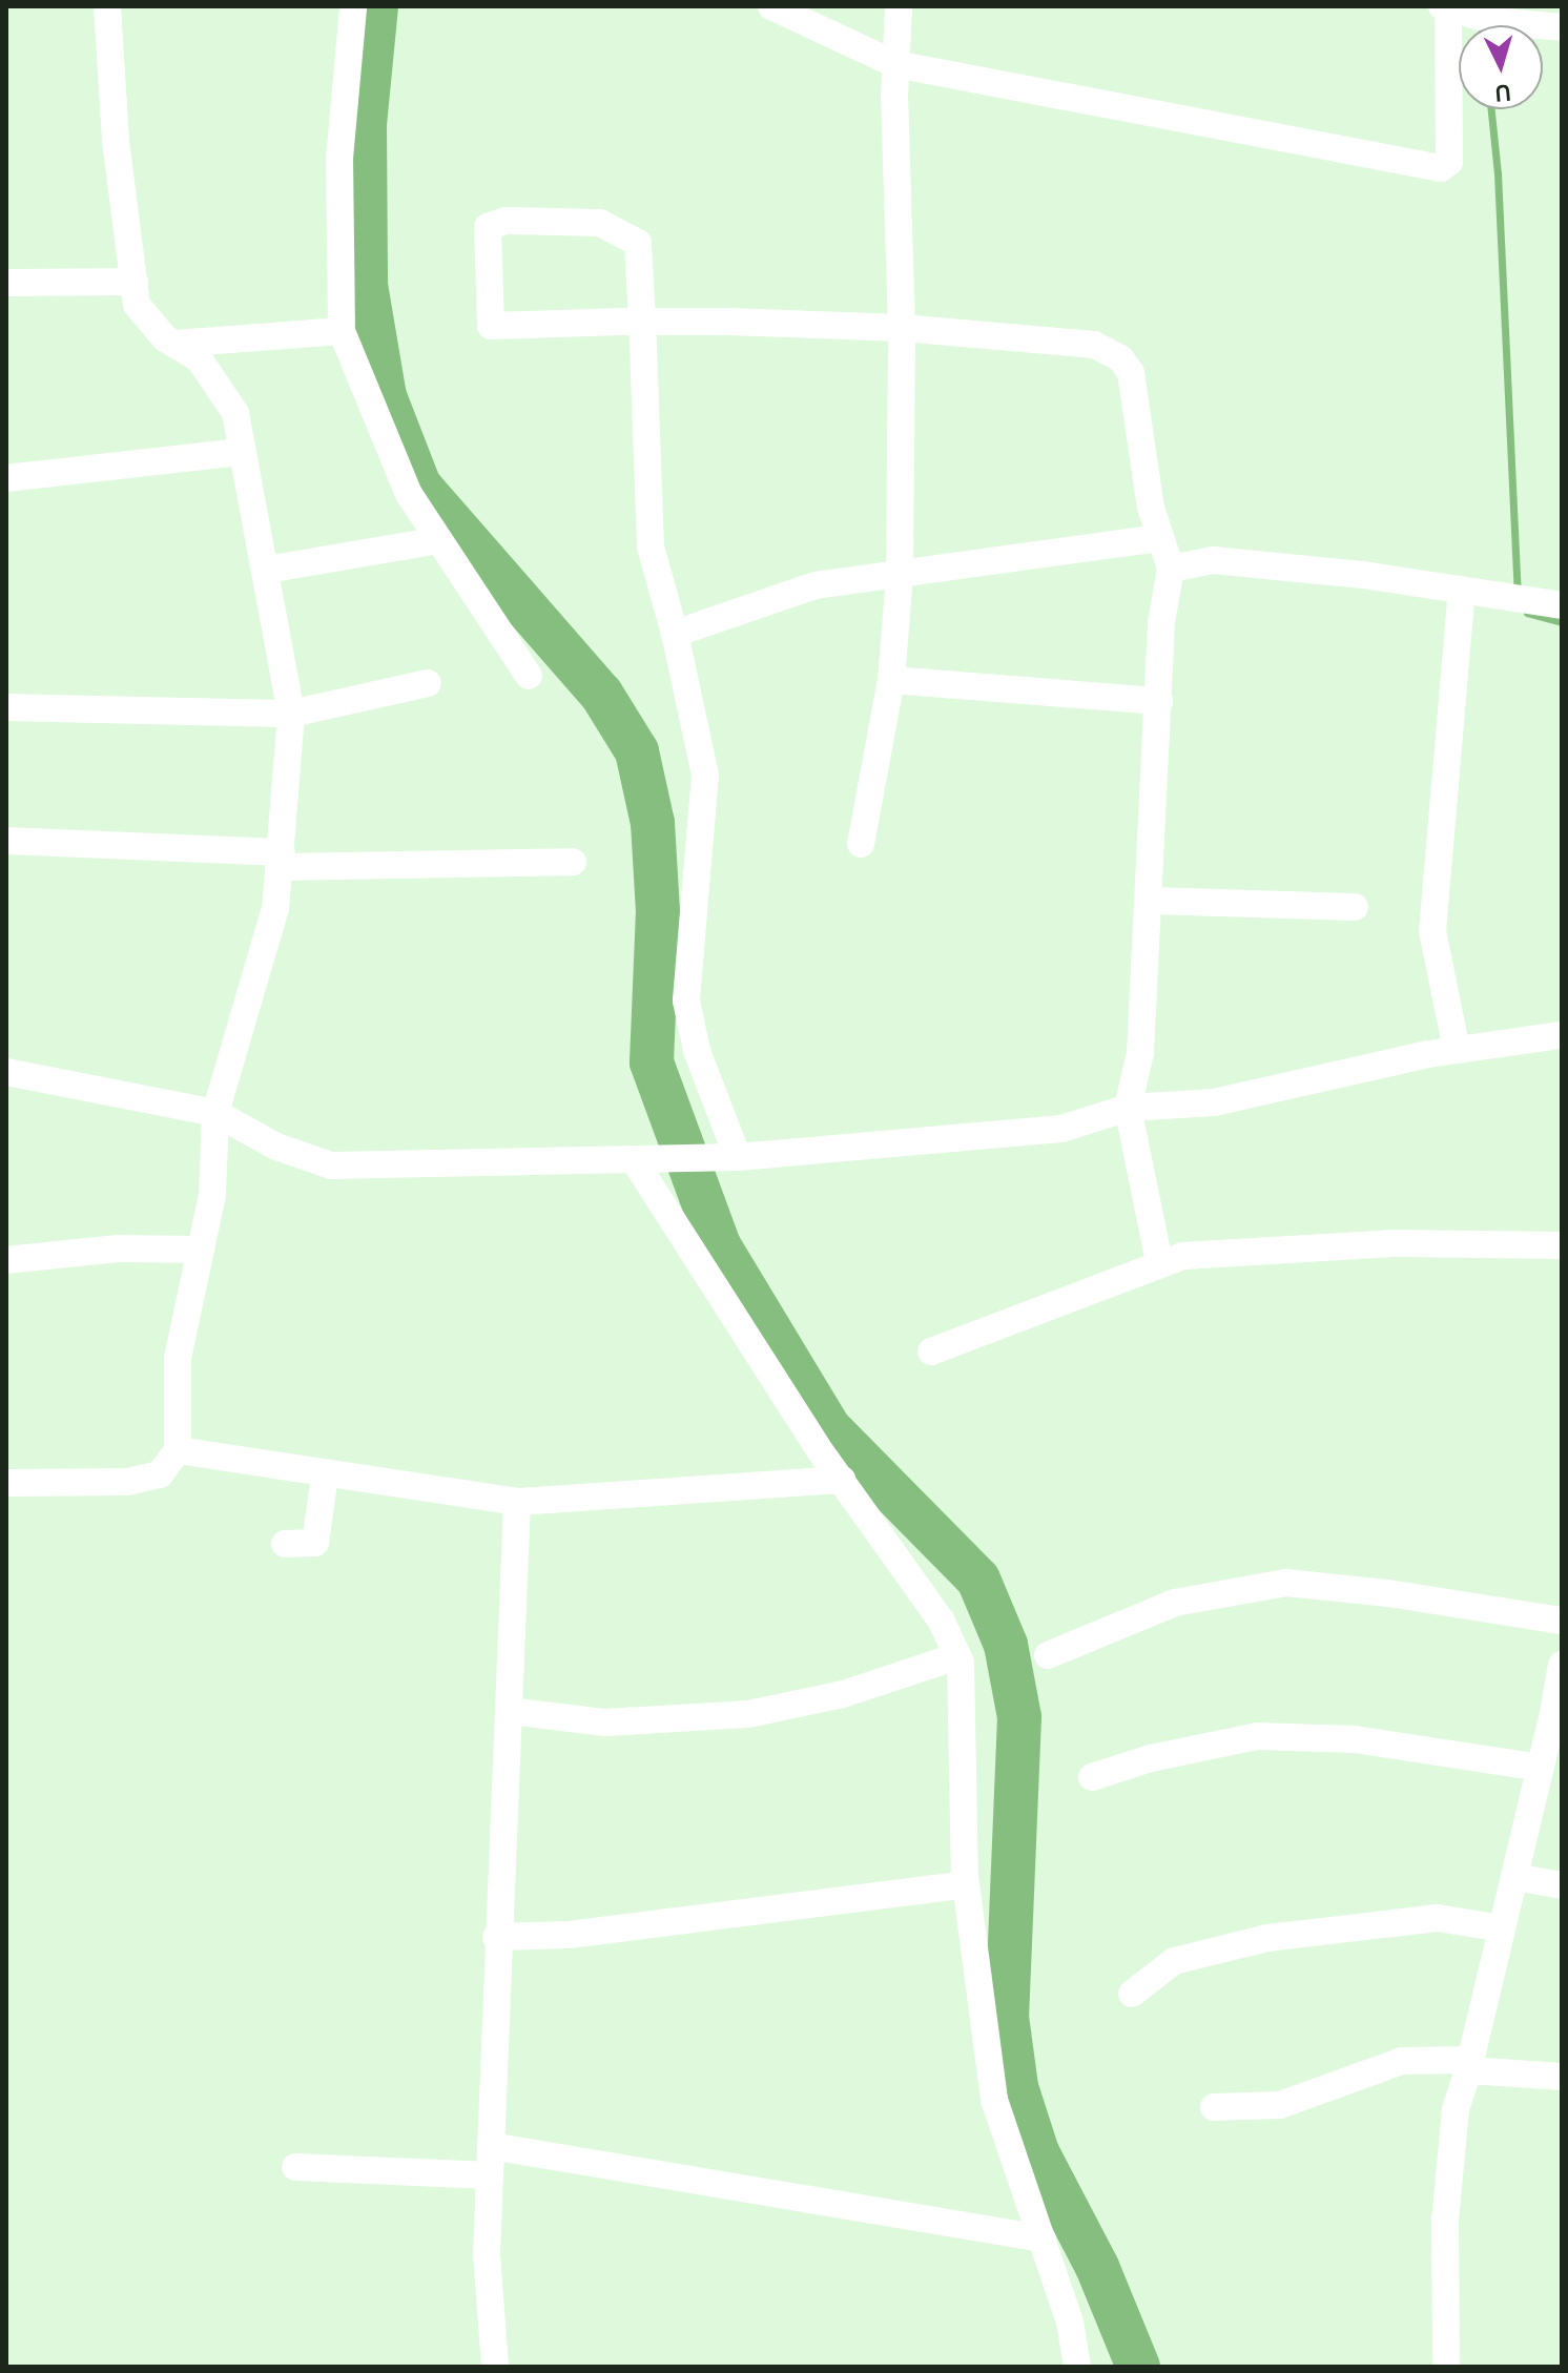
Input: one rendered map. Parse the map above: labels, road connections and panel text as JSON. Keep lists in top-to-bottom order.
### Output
{
  "north": "bottom"
}
